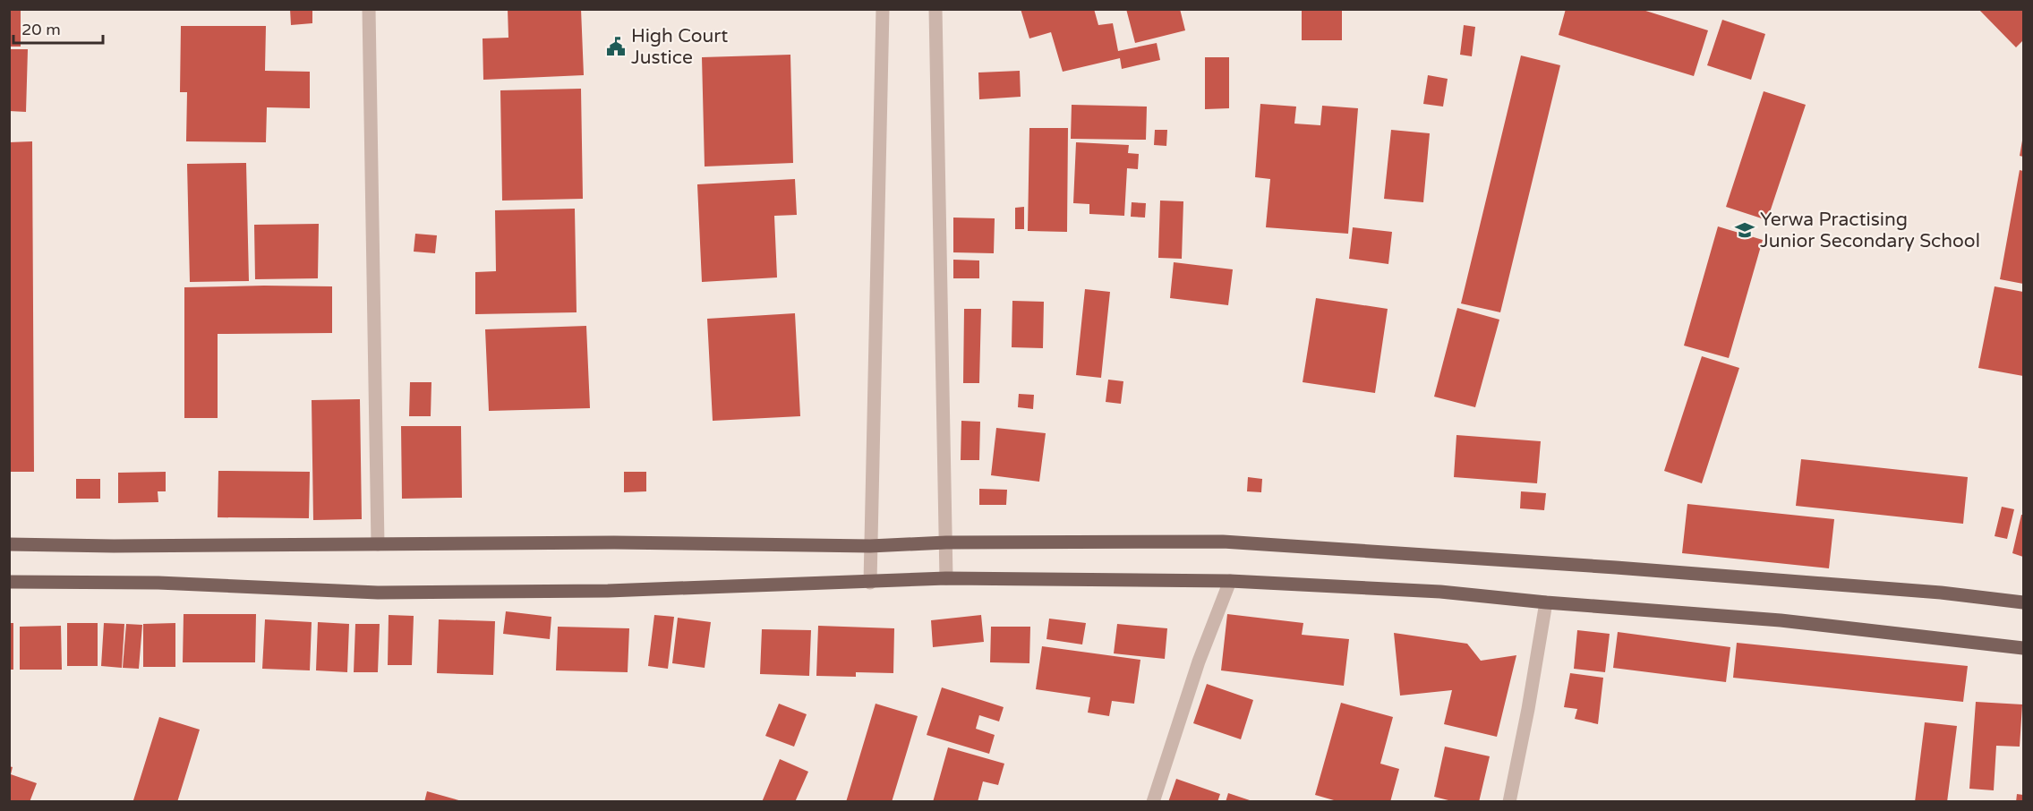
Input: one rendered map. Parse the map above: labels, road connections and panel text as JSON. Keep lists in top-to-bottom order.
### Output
{
  "places": {
    "public building": ["High Court Justice"],
    "school or university": ["Yerwa Practising Junior Secondary School"]
  },
  "scale_bar": "20 m"
}
